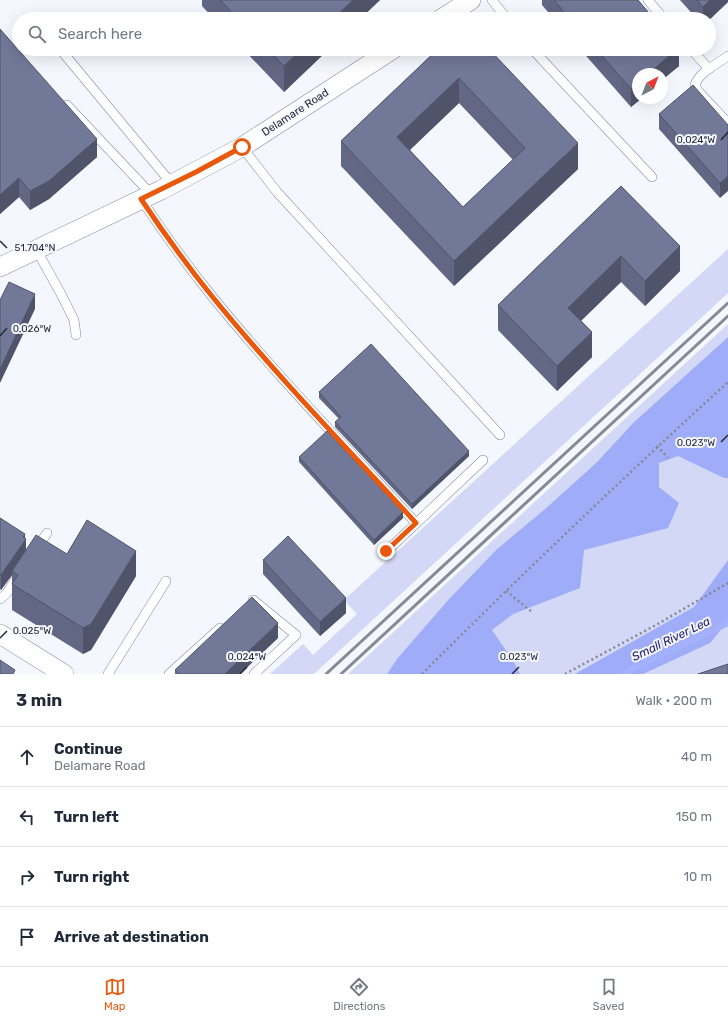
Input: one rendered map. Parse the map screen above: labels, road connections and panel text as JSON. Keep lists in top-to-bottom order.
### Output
{
  "streets": {
    "street": ["Delamare Road"]
  },
  "water": ["Small River Lea"],
  "north": "top right",
  "page": {
    "search": "Search here",
    "heading": ["3 min", "Walk · 200 m"],
    "list": [
      ["Continue", "Delamare Road", "40 m"],
      ["Turn left", "150 m"],
      ["Turn right", "10 m"],
      "Arrive at destination"
    ],
    "nav": ["Map", "Directions", "Saved"]
  },
  "coordinates": [
    "0.024°W",
    "51.704°N",
    "0.026°W",
    "0.023°W",
    "0.025°W"
  ]
}
